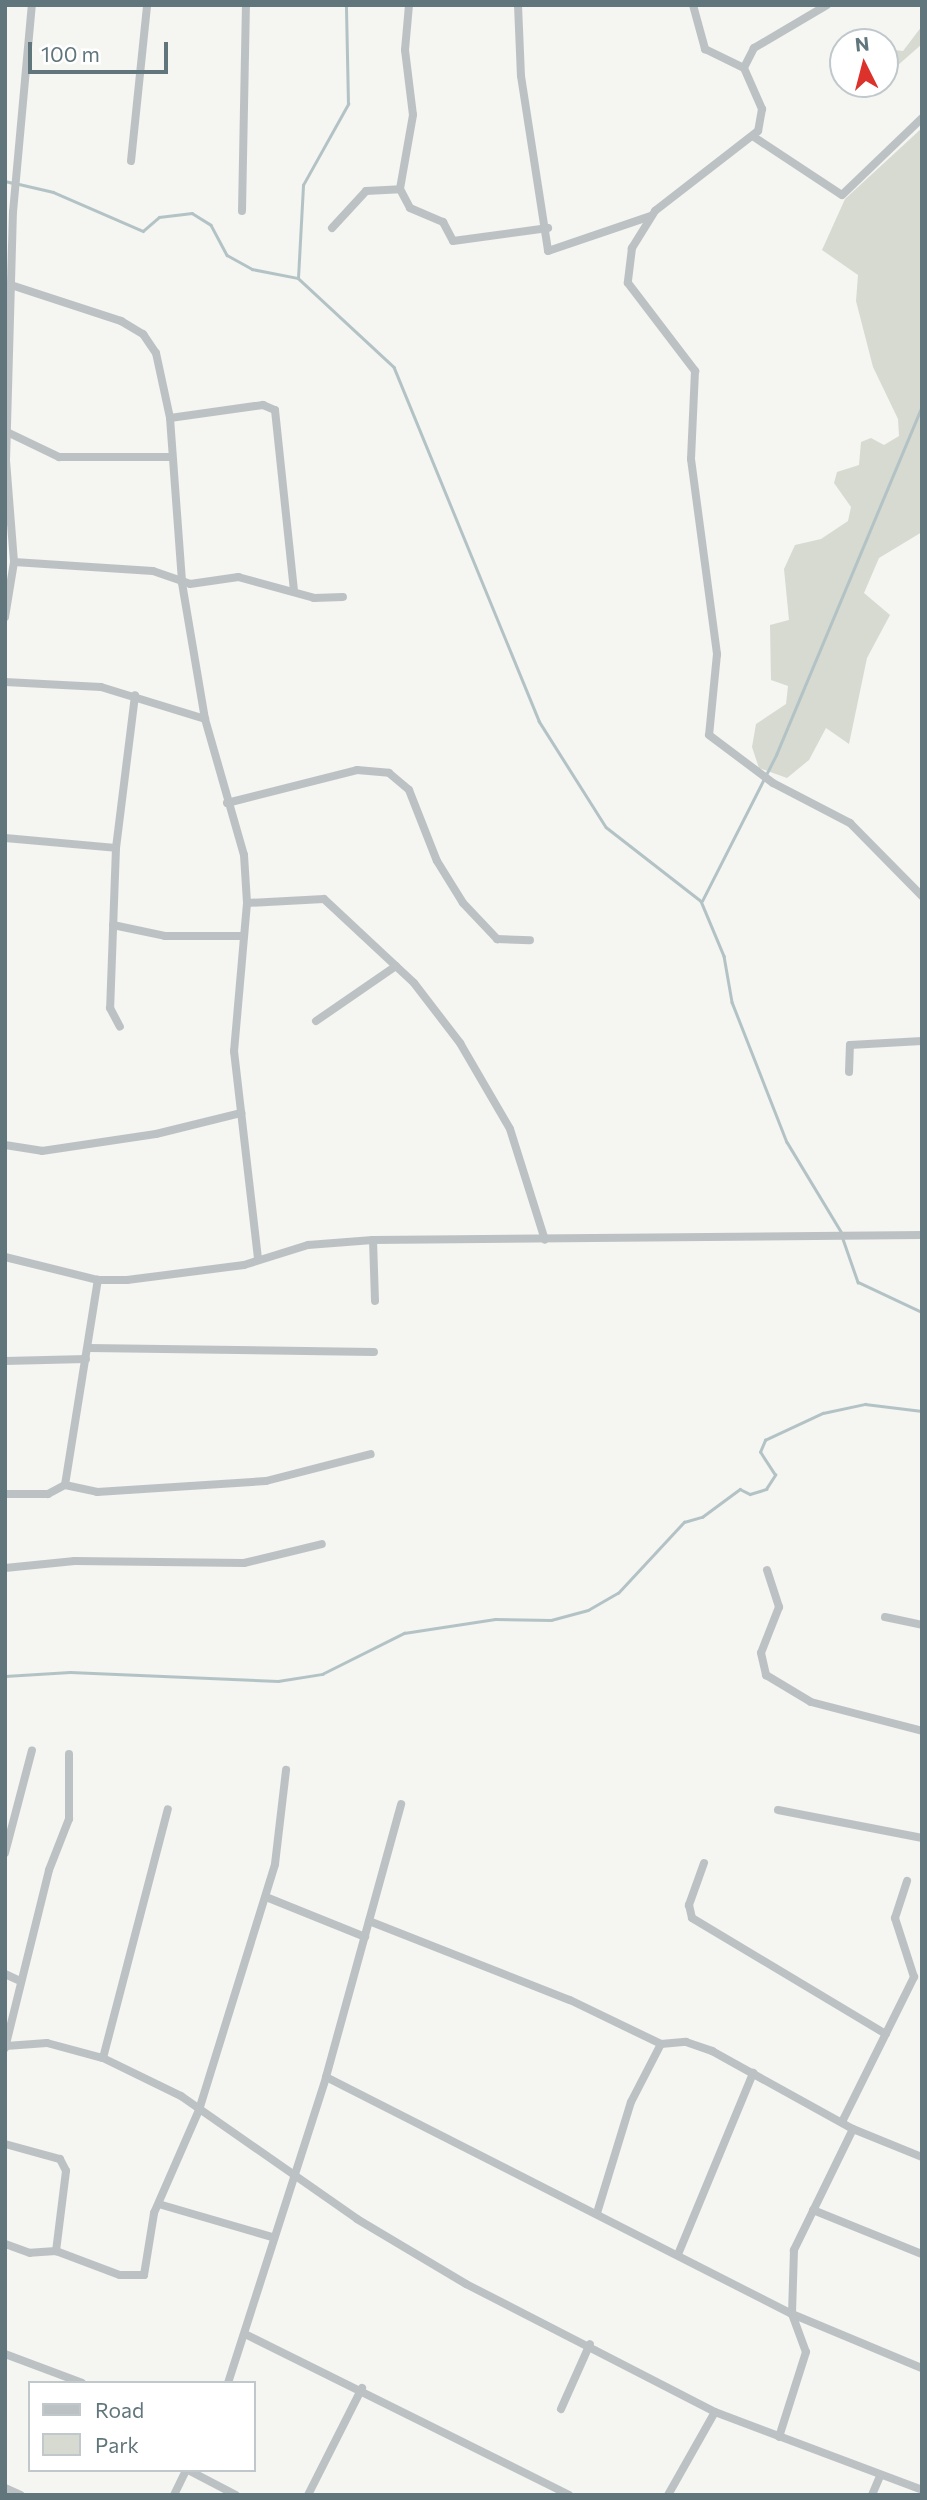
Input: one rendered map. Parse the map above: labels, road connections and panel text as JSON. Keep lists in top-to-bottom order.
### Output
{
  "legend": ["Road", "Park"],
  "scale_bar": "100 m",
  "north": "top"
}
